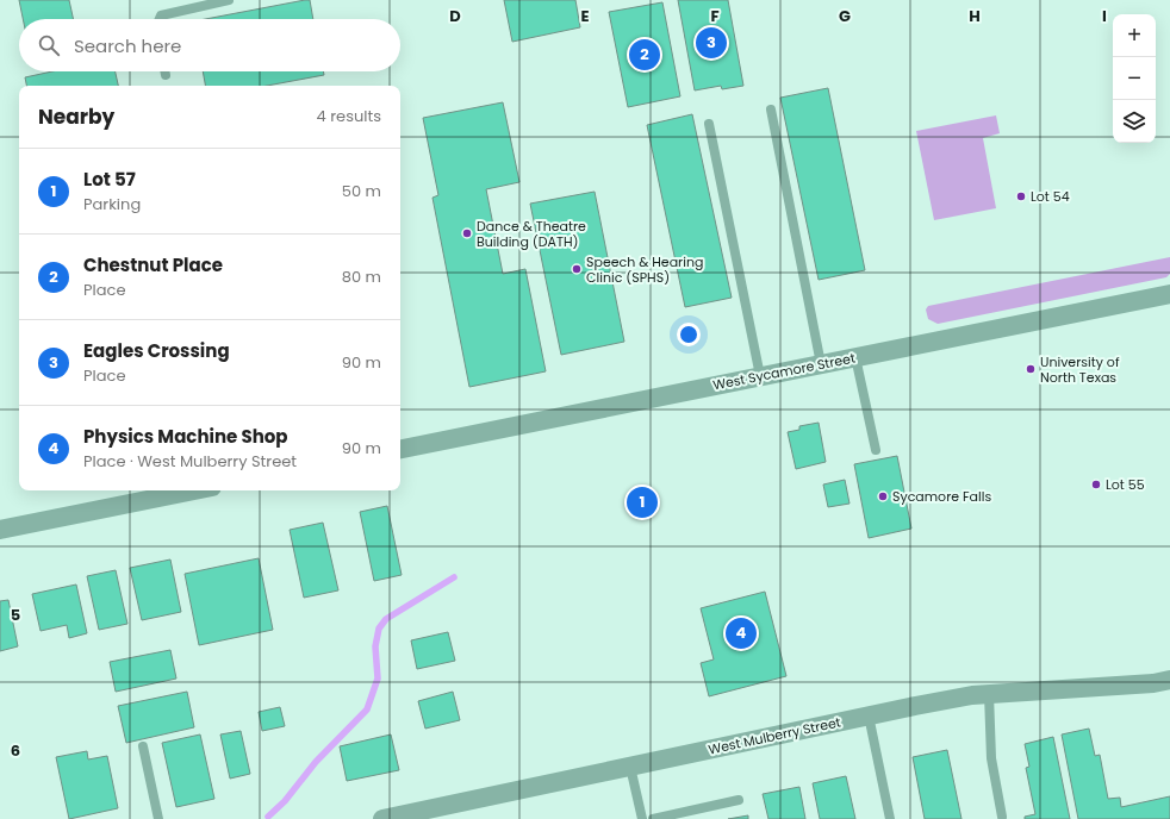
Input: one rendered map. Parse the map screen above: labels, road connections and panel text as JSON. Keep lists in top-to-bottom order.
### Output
{
  "streets": {
    "street": ["West Sycamore Street", "West Mulberry Street"]
  },
  "places": [
    "Lot 54",
    "Dance & Theatre Building (DATH)",
    "Speech & Hearing Clinic (SPHS)",
    "University of North Texas",
    "Lot 55",
    "Sycamore Falls"
  ],
  "page": {
    "map_buttons": ["+", "−"],
    "search": "Search here",
    "pins": [
      "3",
      "2",
      "1",
      "4"
    ],
    "heading": ["Nearby", "4 results"],
    "list": [
      {
        "mark": "1",
        "name": "Lot 57",
        "note": "Parking",
        "value": "50 m"
      },
      {
        "mark": "2",
        "name": "Chestnut Place",
        "note": "Place",
        "value": "80 m"
      },
      {
        "mark": "3",
        "name": "Eagles Crossing",
        "note": "Place",
        "value": "90 m"
      },
      {
        "mark": "4",
        "name": "Physics Machine Shop",
        "note": "Place · West Mulberry Street",
        "value": "90 m"
      }
    ]
  },
  "grid": {
    "columns": [
      "D",
      "E",
      "F",
      "G",
      "H",
      "I"
    ],
    "rows": ["5", "6"]
  }
}
